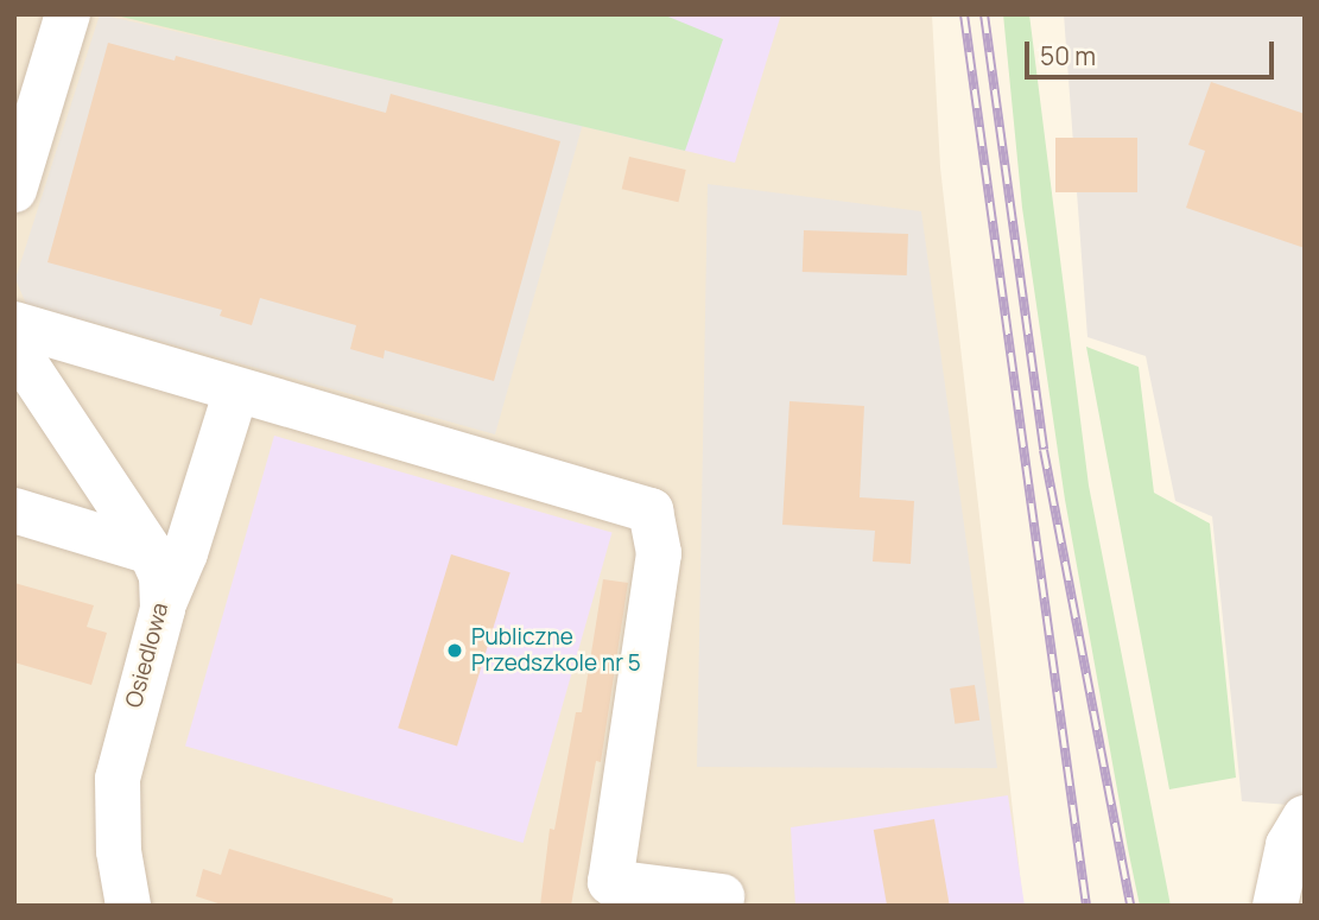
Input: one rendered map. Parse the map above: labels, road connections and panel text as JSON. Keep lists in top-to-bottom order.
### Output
{
  "streets": {
    "street": ["Osiedlowa"]
  },
  "places": ["Publiczne Przedszkole nr 5"],
  "scale_bar": "50 m"
}
